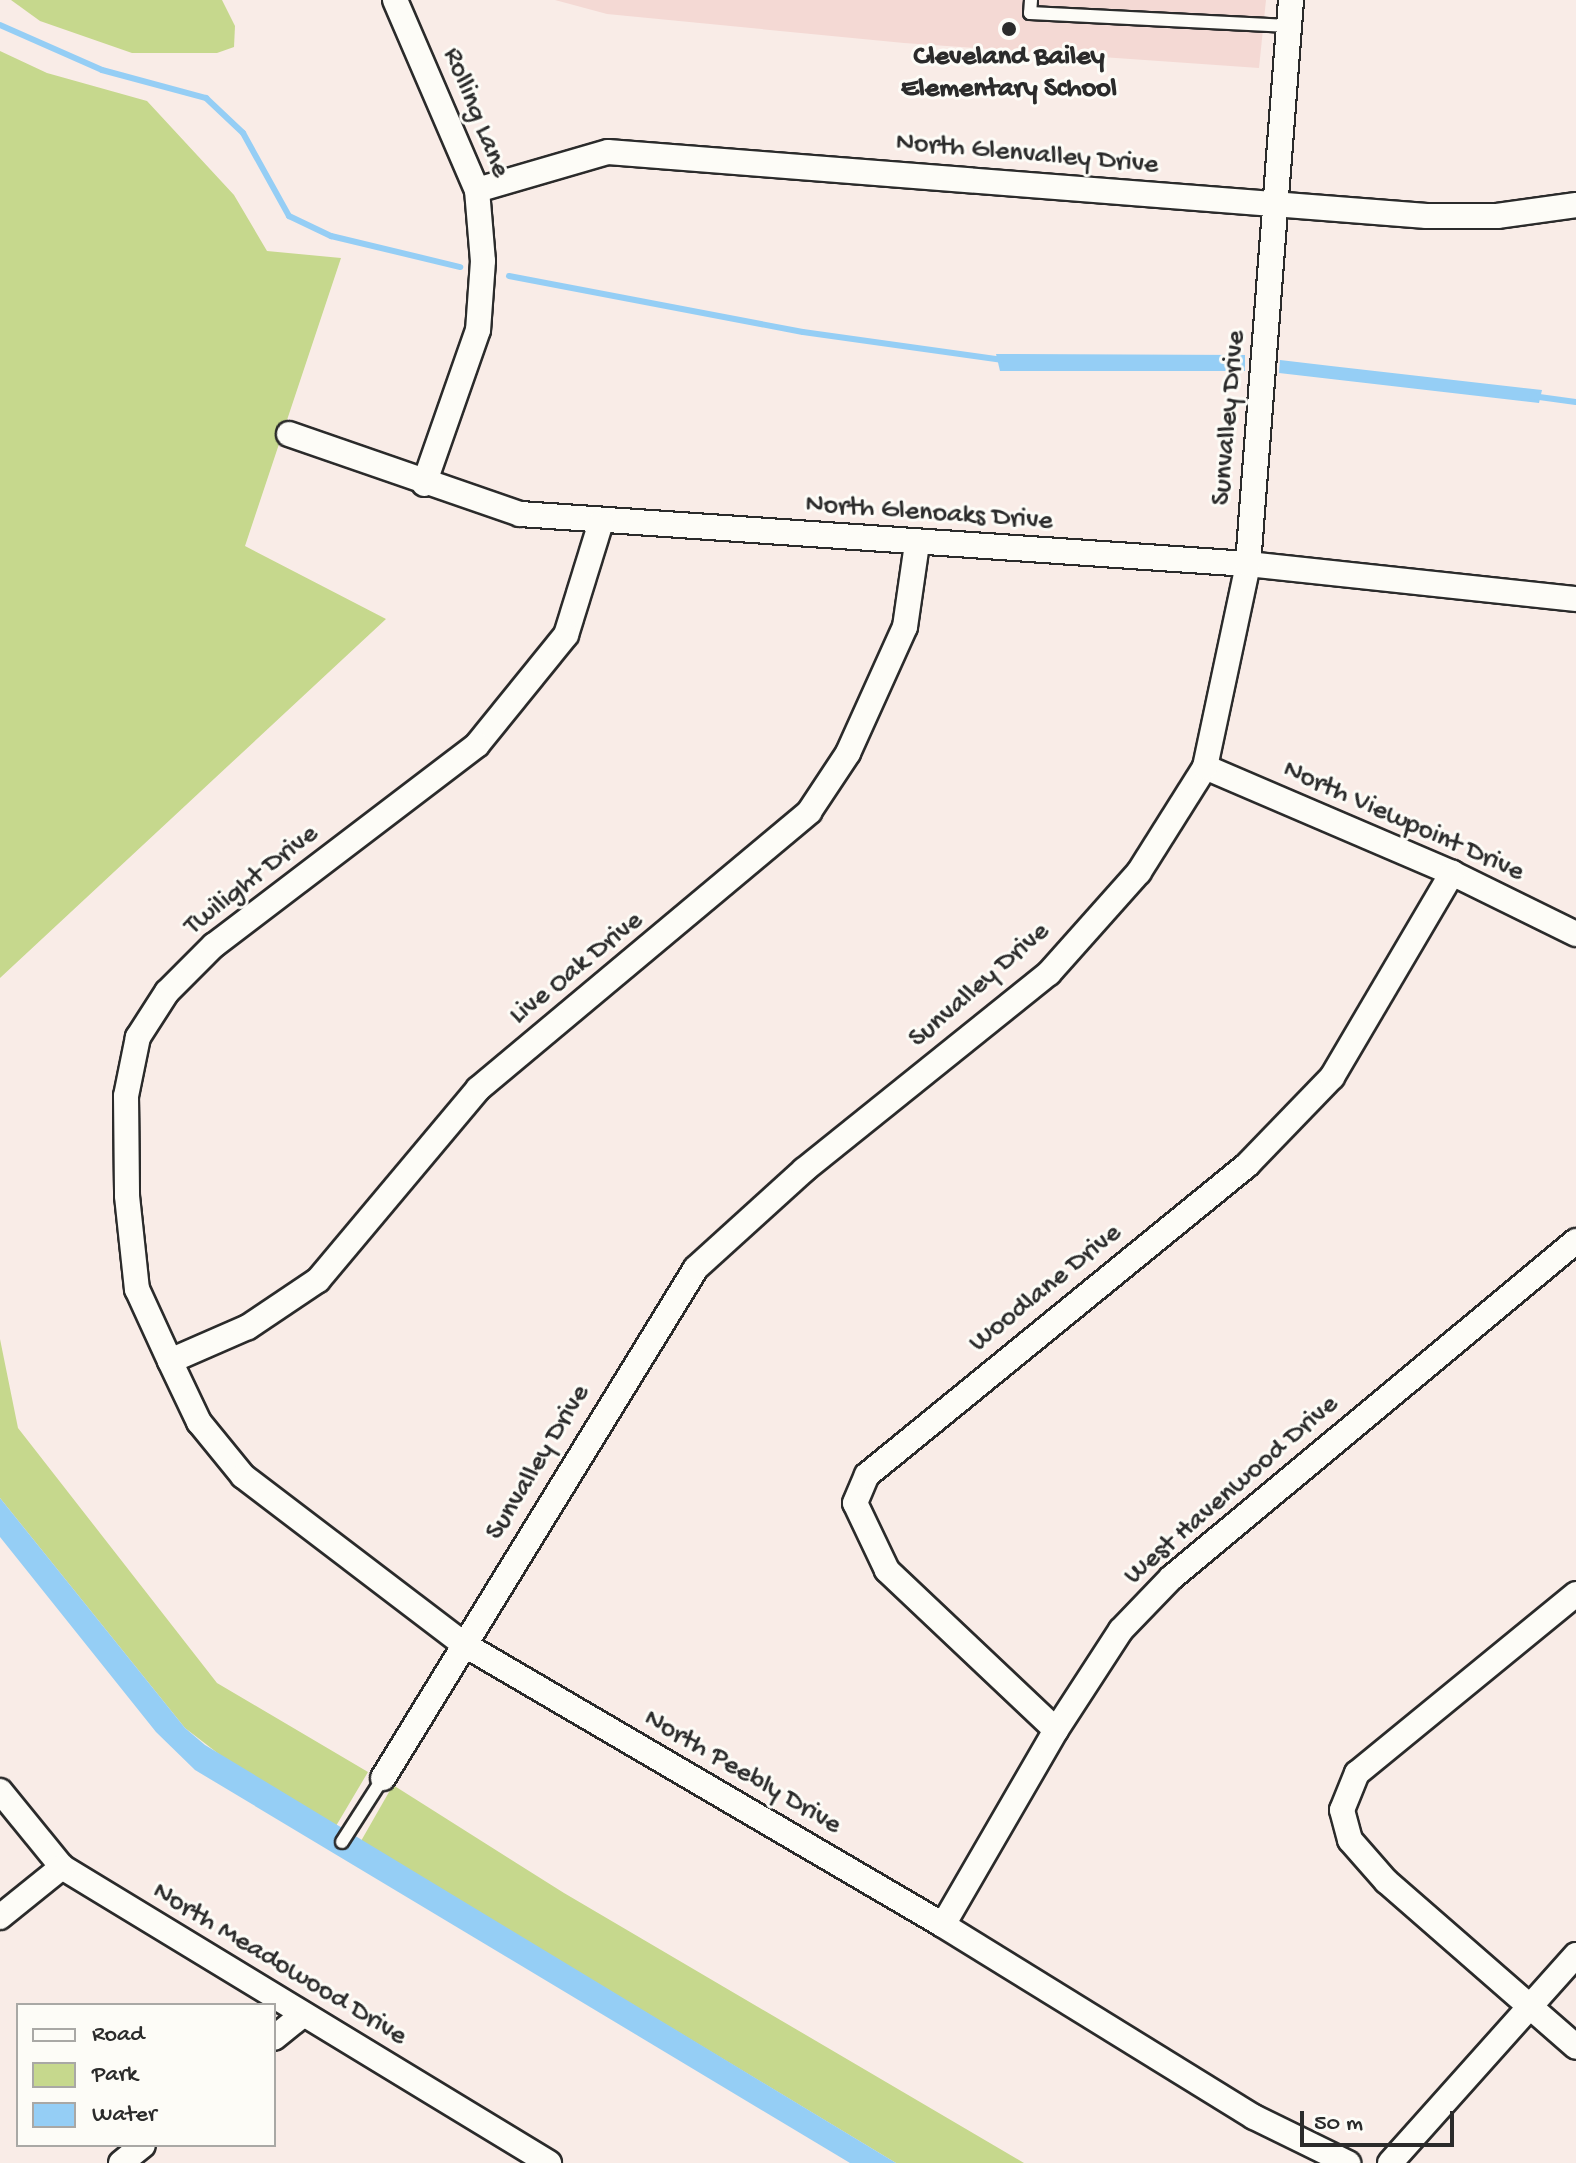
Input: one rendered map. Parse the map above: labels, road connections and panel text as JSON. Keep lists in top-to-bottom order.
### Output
{
  "streets": {
    "street": [
      "Rolling Lane",
      "North Glenvalley Drive",
      "Sunvalley Drive",
      "North Glenoaks Drive",
      "North Viewpoint Drive",
      "Twilight Drive",
      "Live Oak Drive",
      "Woodlane Drive",
      "West Havenwood Drive",
      "North Peebly Drive",
      "North Meadowood Drive"
    ]
  },
  "crossings": [
    ["Rolling Lane", "North Glenvalley Drive"],
    ["Rolling Lane", "North Glenoaks Drive"],
    ["North Glenvalley Drive", "Sunvalley Drive"],
    ["Sunvalley Drive", "North Glenoaks Drive"],
    ["Sunvalley Drive", "North Viewpoint Drive"],
    ["Sunvalley Drive", "North Peebly Drive"],
    ["North Glenoaks Drive", "Twilight Drive"],
    ["North Glenoaks Drive", "Live Oak Drive"],
    ["North Viewpoint Drive", "Woodlane Drive"],
    ["Twilight Drive", "Live Oak Drive"],
    ["Twilight Drive", "North Peebly Drive"],
    ["Live Oak Drive", "North Peebly Drive"],
    ["Woodlane Drive", "West Havenwood Drive"],
    ["West Havenwood Drive", "North Peebly Drive"]
  ],
  "places": ["Cleveland Bailey Elementary School"],
  "legend": ["Road", "Park", "Water"],
  "scale_bar": "50 m"
}
